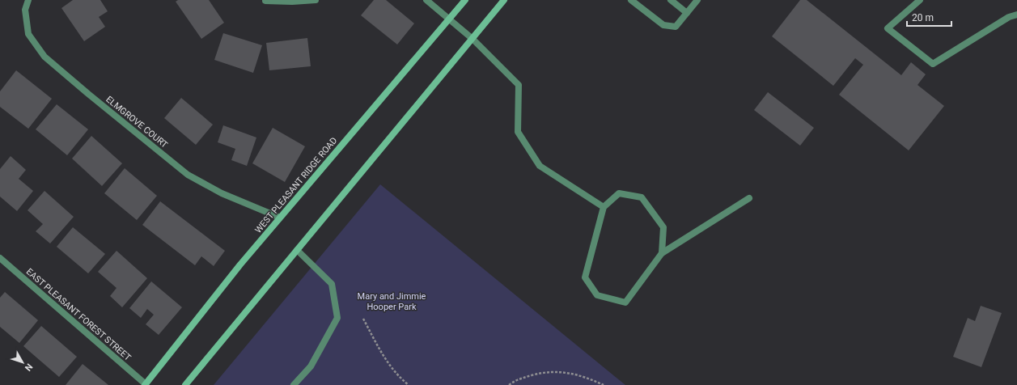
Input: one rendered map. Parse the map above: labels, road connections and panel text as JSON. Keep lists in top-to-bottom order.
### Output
{
  "streets": {
    "street": ["ELMGROVE COURT", "WEST PLEASANT RIDGE ROAD", "EAST PLEASANT FOREST STREET"]
  },
  "crossings": [
    ["ELMGROVE COURT", "WEST PLEASANT RIDGE ROAD"],
    ["WEST PLEASANT RIDGE ROAD", "EAST PLEASANT FOREST STREET"]
  ],
  "parks": ["Mary and Jimmie Hooper Park"],
  "scale_bar": "20 m",
  "north": "bottom right"
}
